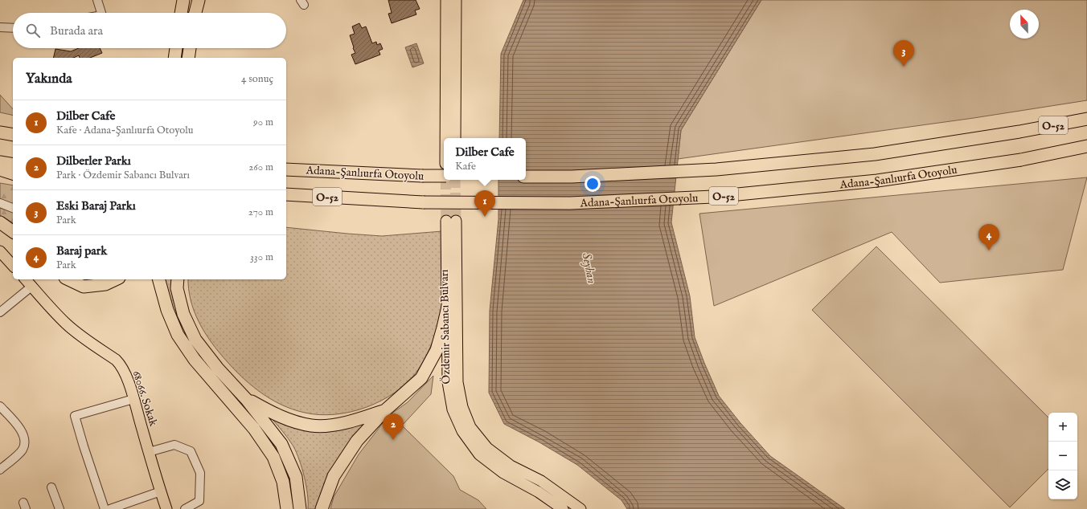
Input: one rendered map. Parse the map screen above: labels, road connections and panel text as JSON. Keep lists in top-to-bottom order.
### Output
{
  "streets": {
    "highway": ["O-52", "Adana-Şanlıurfa Otoyolu"],
    "main road": ["Özdemir Sabancı Bulvarı", "68066. Sokak"]
  },
  "water": ["Seyhan"],
  "north": "top",
  "page": {
    "search": "Burada ara",
    "pins": [
      "3",
      "1",
      "4",
      "2"
    ],
    "heading": ["Yakında", "4 sonuç"],
    "list": [
      {
        "mark": "1",
        "name": "Dilber Cafe",
        "note": "Kafe · Adana-Şanlıurfa Otoyolu",
        "value": "90 m"
      },
      {
        "mark": "2",
        "name": "Dilberler Parkı",
        "note": "Park · Özdemir Sabancı Bulvarı",
        "value": "260 m"
      },
      {
        "mark": "3",
        "name": "Eski Baraj Parkı",
        "note": "Park",
        "value": "270 m"
      },
      {
        "mark": "4",
        "name": "Baraj park",
        "note": "Park",
        "value": "330 m"
      }
    ],
    "popup": ["Dilber Cafe", "Kafe"],
    "map_buttons": ["+", "−"]
  }
}
